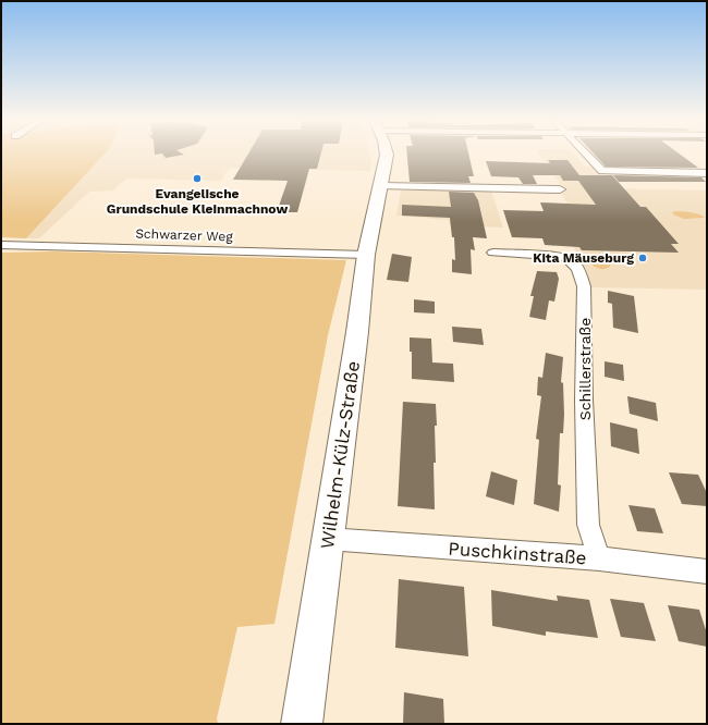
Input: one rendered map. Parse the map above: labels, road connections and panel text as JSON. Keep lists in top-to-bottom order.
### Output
{
  "streets": {
    "street": [
      "Schwarzer Weg",
      "Schillerstraße",
      "Wilhelm-Külz-Straße",
      "Puschkinstraße"
    ]
  },
  "crossings": [
    ["Schwarzer Weg", "Wilhelm-Külz-Straße"],
    ["Schillerstraße", "Puschkinstraße"],
    ["Wilhelm-Külz-Straße", "Puschkinstraße"]
  ],
  "places": ["Evangelische Grundschule Kleinmachnow", "Kita Mäuseburg"]
}
